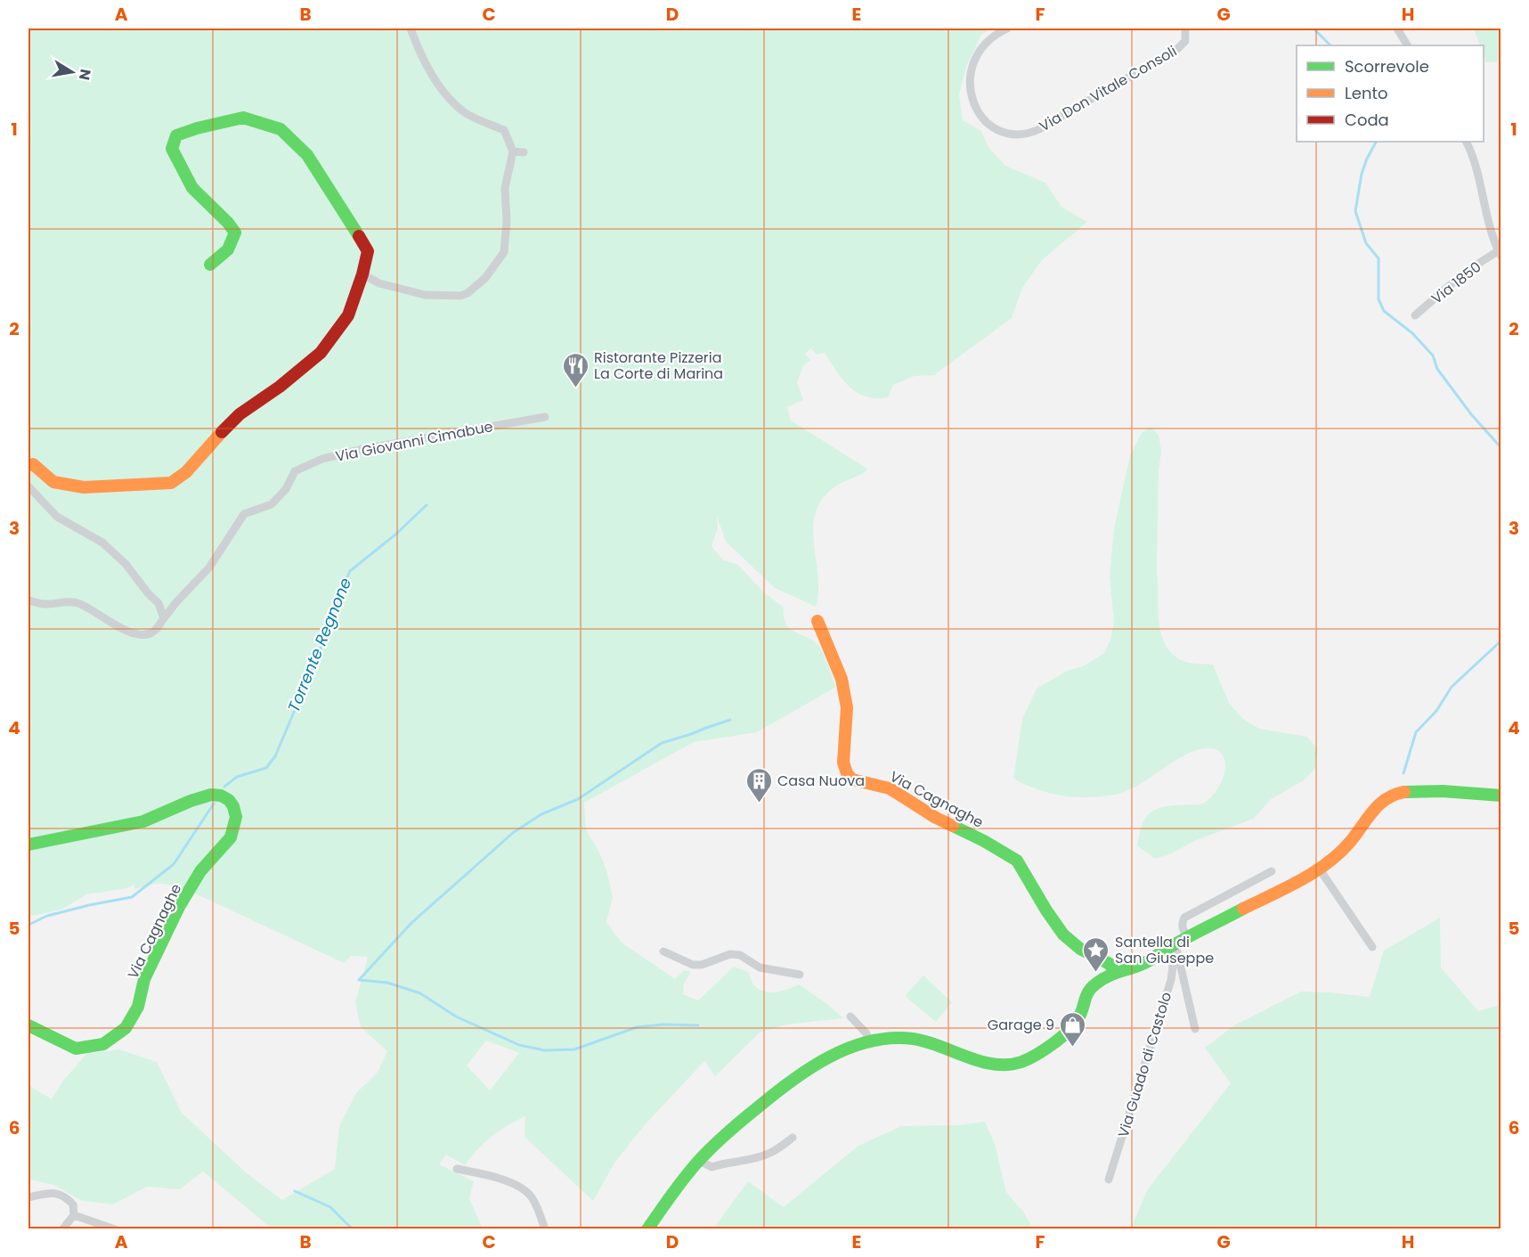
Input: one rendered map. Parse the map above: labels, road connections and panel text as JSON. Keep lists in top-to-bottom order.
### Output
{
  "streets": {
    "street": [
      "Via Don Vitale Consoli",
      "Via 1850",
      "Via Giovanni Cimabue",
      "Via Cagnaghe",
      "Via Guado di Castolo"
    ]
  },
  "water": ["Torrente Regnone"],
  "places": {
    "restaurant": ["Ristorante Pizzeria La Corte di Marina"],
    "building": ["Casa Nuova"],
    "place": ["Santella di San Giuseppe"],
    "shop": ["Garage 9"]
  },
  "legend": ["Scorrevole", "Lento", "Coda"],
  "north": "right",
  "grid": {
    "columns": [
      "A",
      "B",
      "C",
      "D",
      "E",
      "F",
      "G",
      "H"
    ],
    "rows": [
      "1",
      "2",
      "3",
      "4",
      "5",
      "6"
    ]
  }
}
